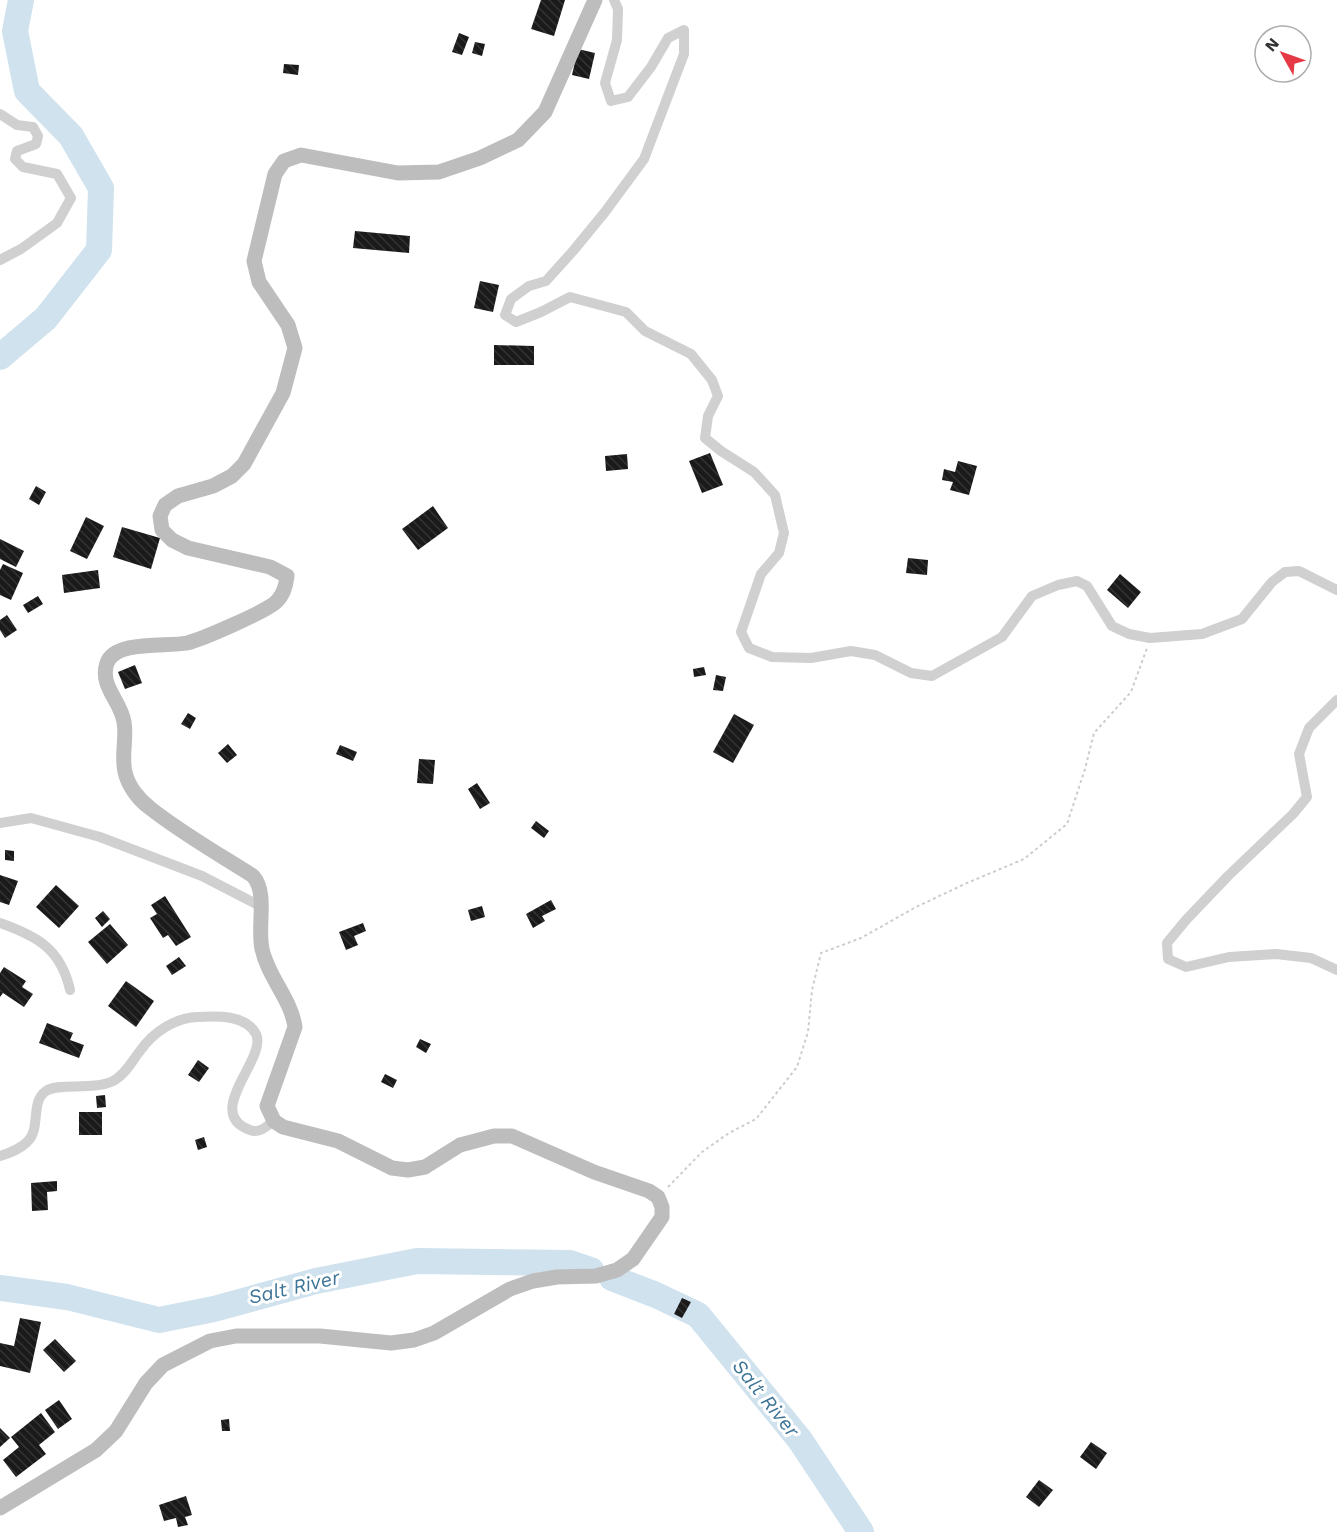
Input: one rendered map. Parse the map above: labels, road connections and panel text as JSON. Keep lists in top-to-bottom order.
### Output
{
  "water": ["Salt River"],
  "north": "top left"
}
